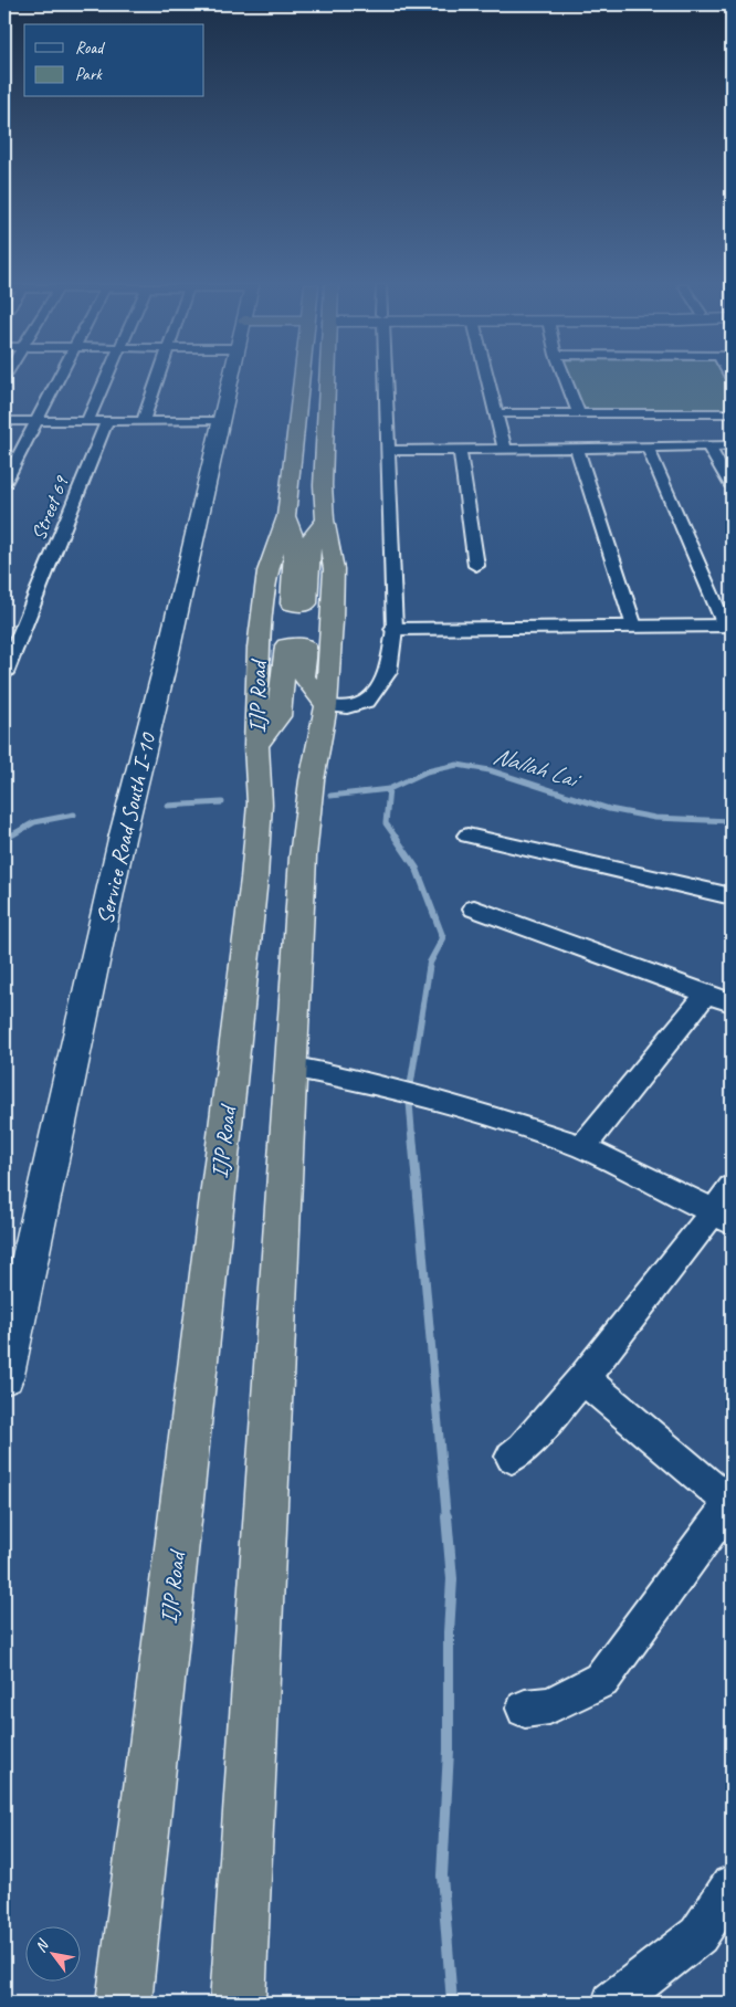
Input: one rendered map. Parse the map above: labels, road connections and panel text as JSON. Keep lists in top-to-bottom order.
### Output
{
  "streets": {
    "highway": ["IJP Road"],
    "main road": ["Service Road South I-10"],
    "street": ["Street 69"]
  },
  "water": ["Nallah Lai"],
  "legend": ["Road", "Park"],
  "north": "top left"
}
